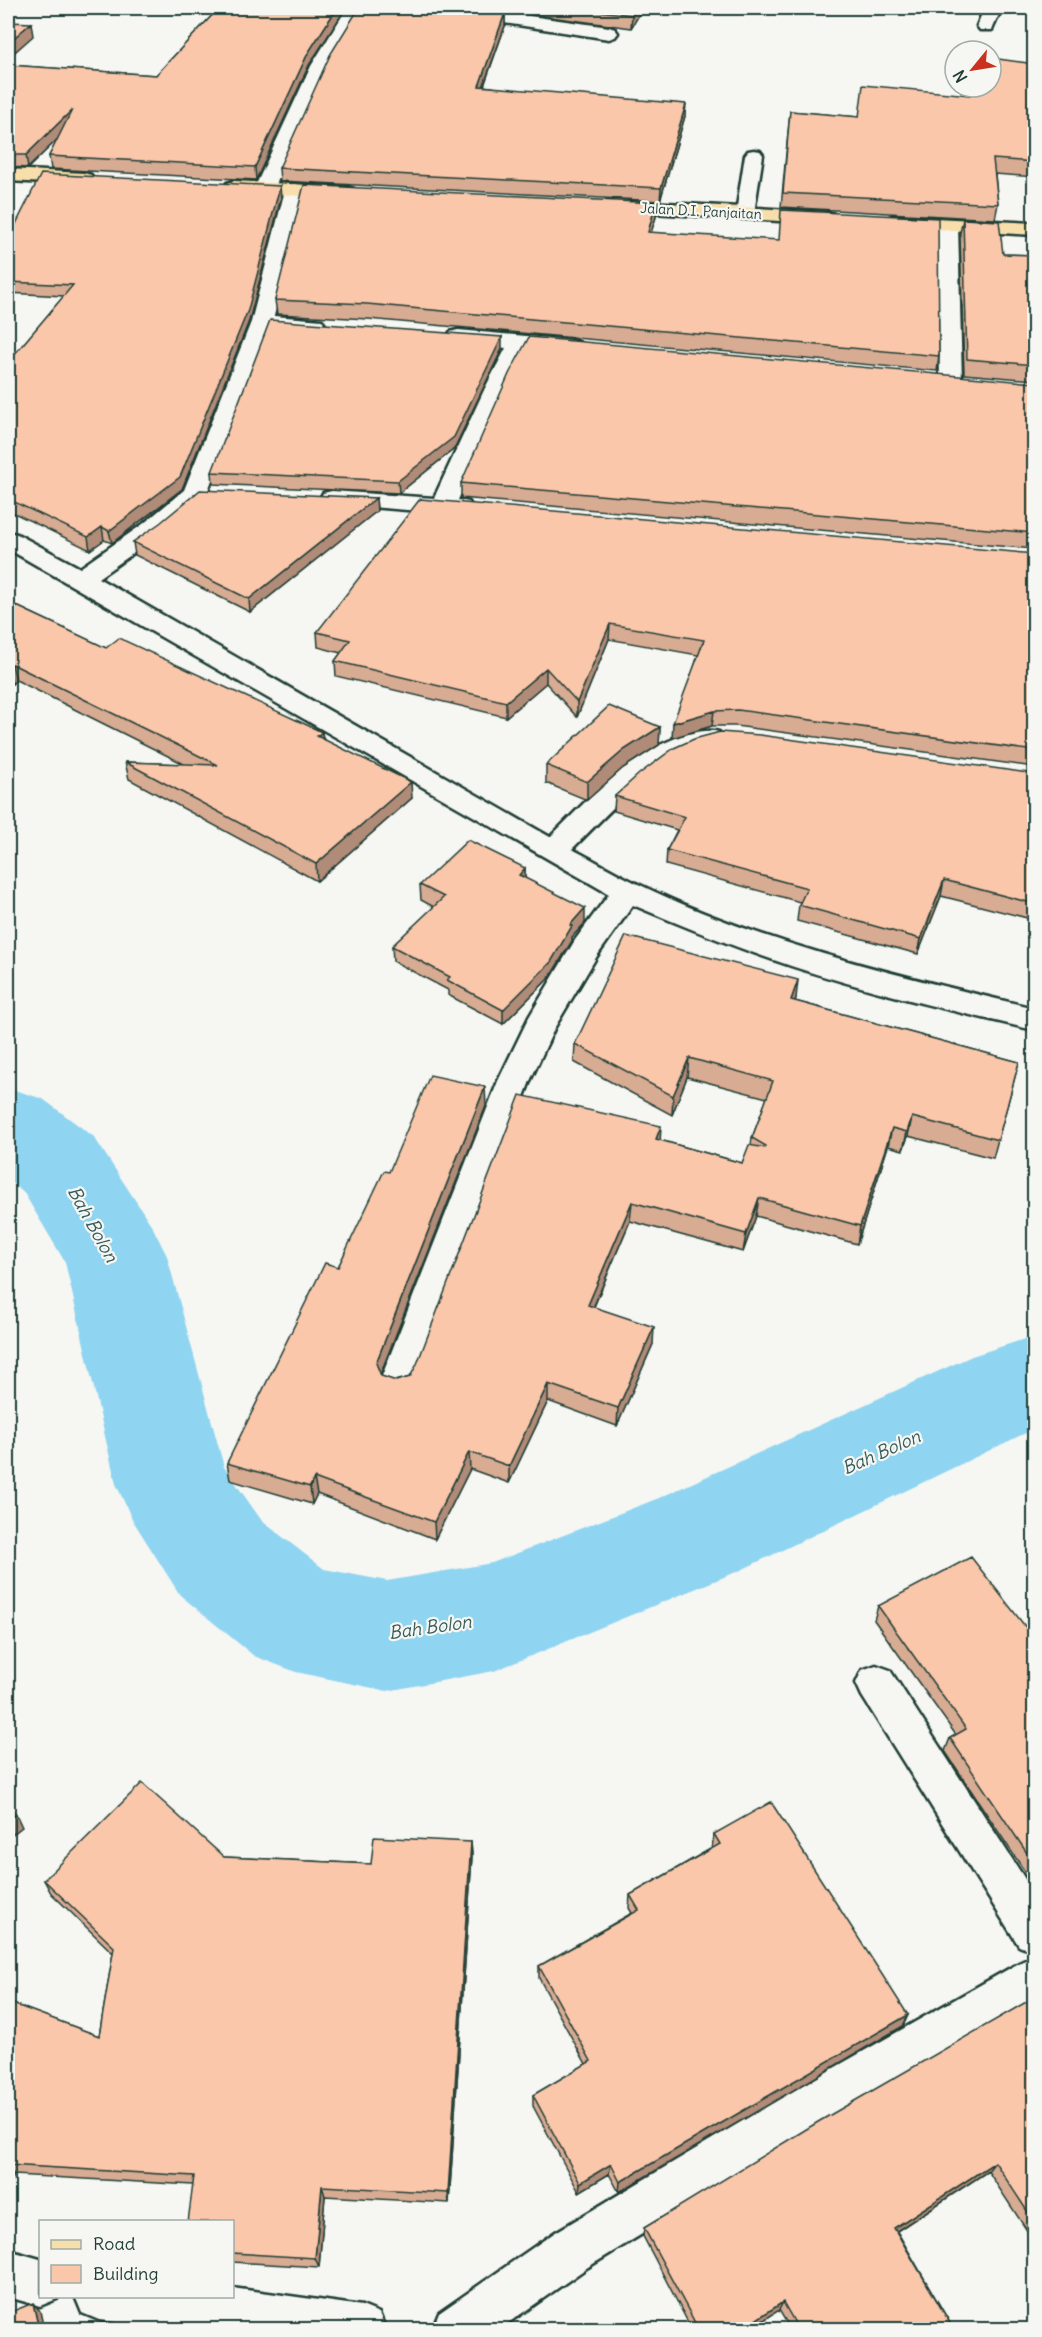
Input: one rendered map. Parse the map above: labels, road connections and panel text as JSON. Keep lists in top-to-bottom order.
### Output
{
  "streets": {
    "main road": ["Jalan D.I. Panjaitan"]
  },
  "water": ["Bah Bolon"],
  "legend": ["Road", "Building"],
  "north": "bottom left"
}
